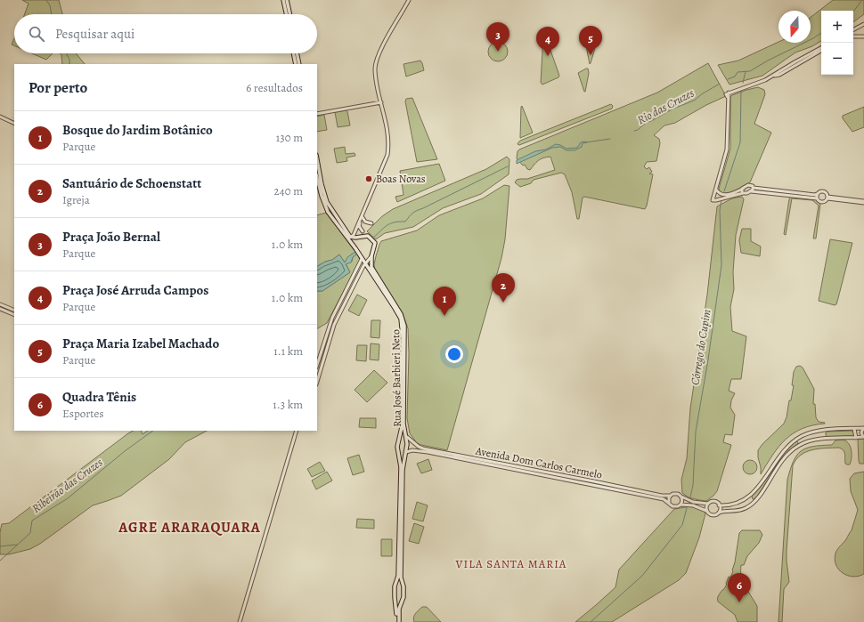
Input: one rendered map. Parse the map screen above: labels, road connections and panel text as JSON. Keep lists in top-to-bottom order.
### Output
{
  "streets": {
    "main road": ["Rua José Barbieri Neto"],
    "street": ["Avenida Dom Carlos Carmelo"]
  },
  "crossings": [
    ["Rua José Barbieri Neto", "Avenida Dom Carlos Carmelo"]
  ],
  "districts": ["AGRE ARARAQUARA", "VILA SANTA MARIA"],
  "water": ["Rio das Cruzes", "Córrego do Cupim", "Ribeirão das Cruzes"],
  "places": ["Boas Novas"],
  "north": "bottom",
  "page": {
    "map_buttons": ["+", "−"],
    "search": "Pesquisar aqui",
    "pins": [
      "3",
      "5",
      "4",
      "2",
      "1",
      "6"
    ],
    "heading": ["Por perto", "6 resultados"],
    "list": [
      {
        "mark": "1",
        "name": "Bosque do Jardim Botânico",
        "note": "Parque",
        "value": "130 m"
      },
      {
        "mark": "2",
        "name": "Santuário de Schoenstatt",
        "note": "Igreja",
        "value": "240 m"
      },
      {
        "mark": "3",
        "name": "Praça João Bernal",
        "note": "Parque",
        "value": "1.0 km"
      },
      {
        "mark": "4",
        "name": "Praça José Arruda Campos",
        "note": "Parque",
        "value": "1.0 km"
      },
      {
        "mark": "5",
        "name": "Praça Maria Izabel Machado",
        "note": "Parque",
        "value": "1.1 km"
      },
      {
        "mark": "6",
        "name": "Quadra Tênis",
        "note": "Esportes",
        "value": "1.3 km"
      }
    ]
  }
}
